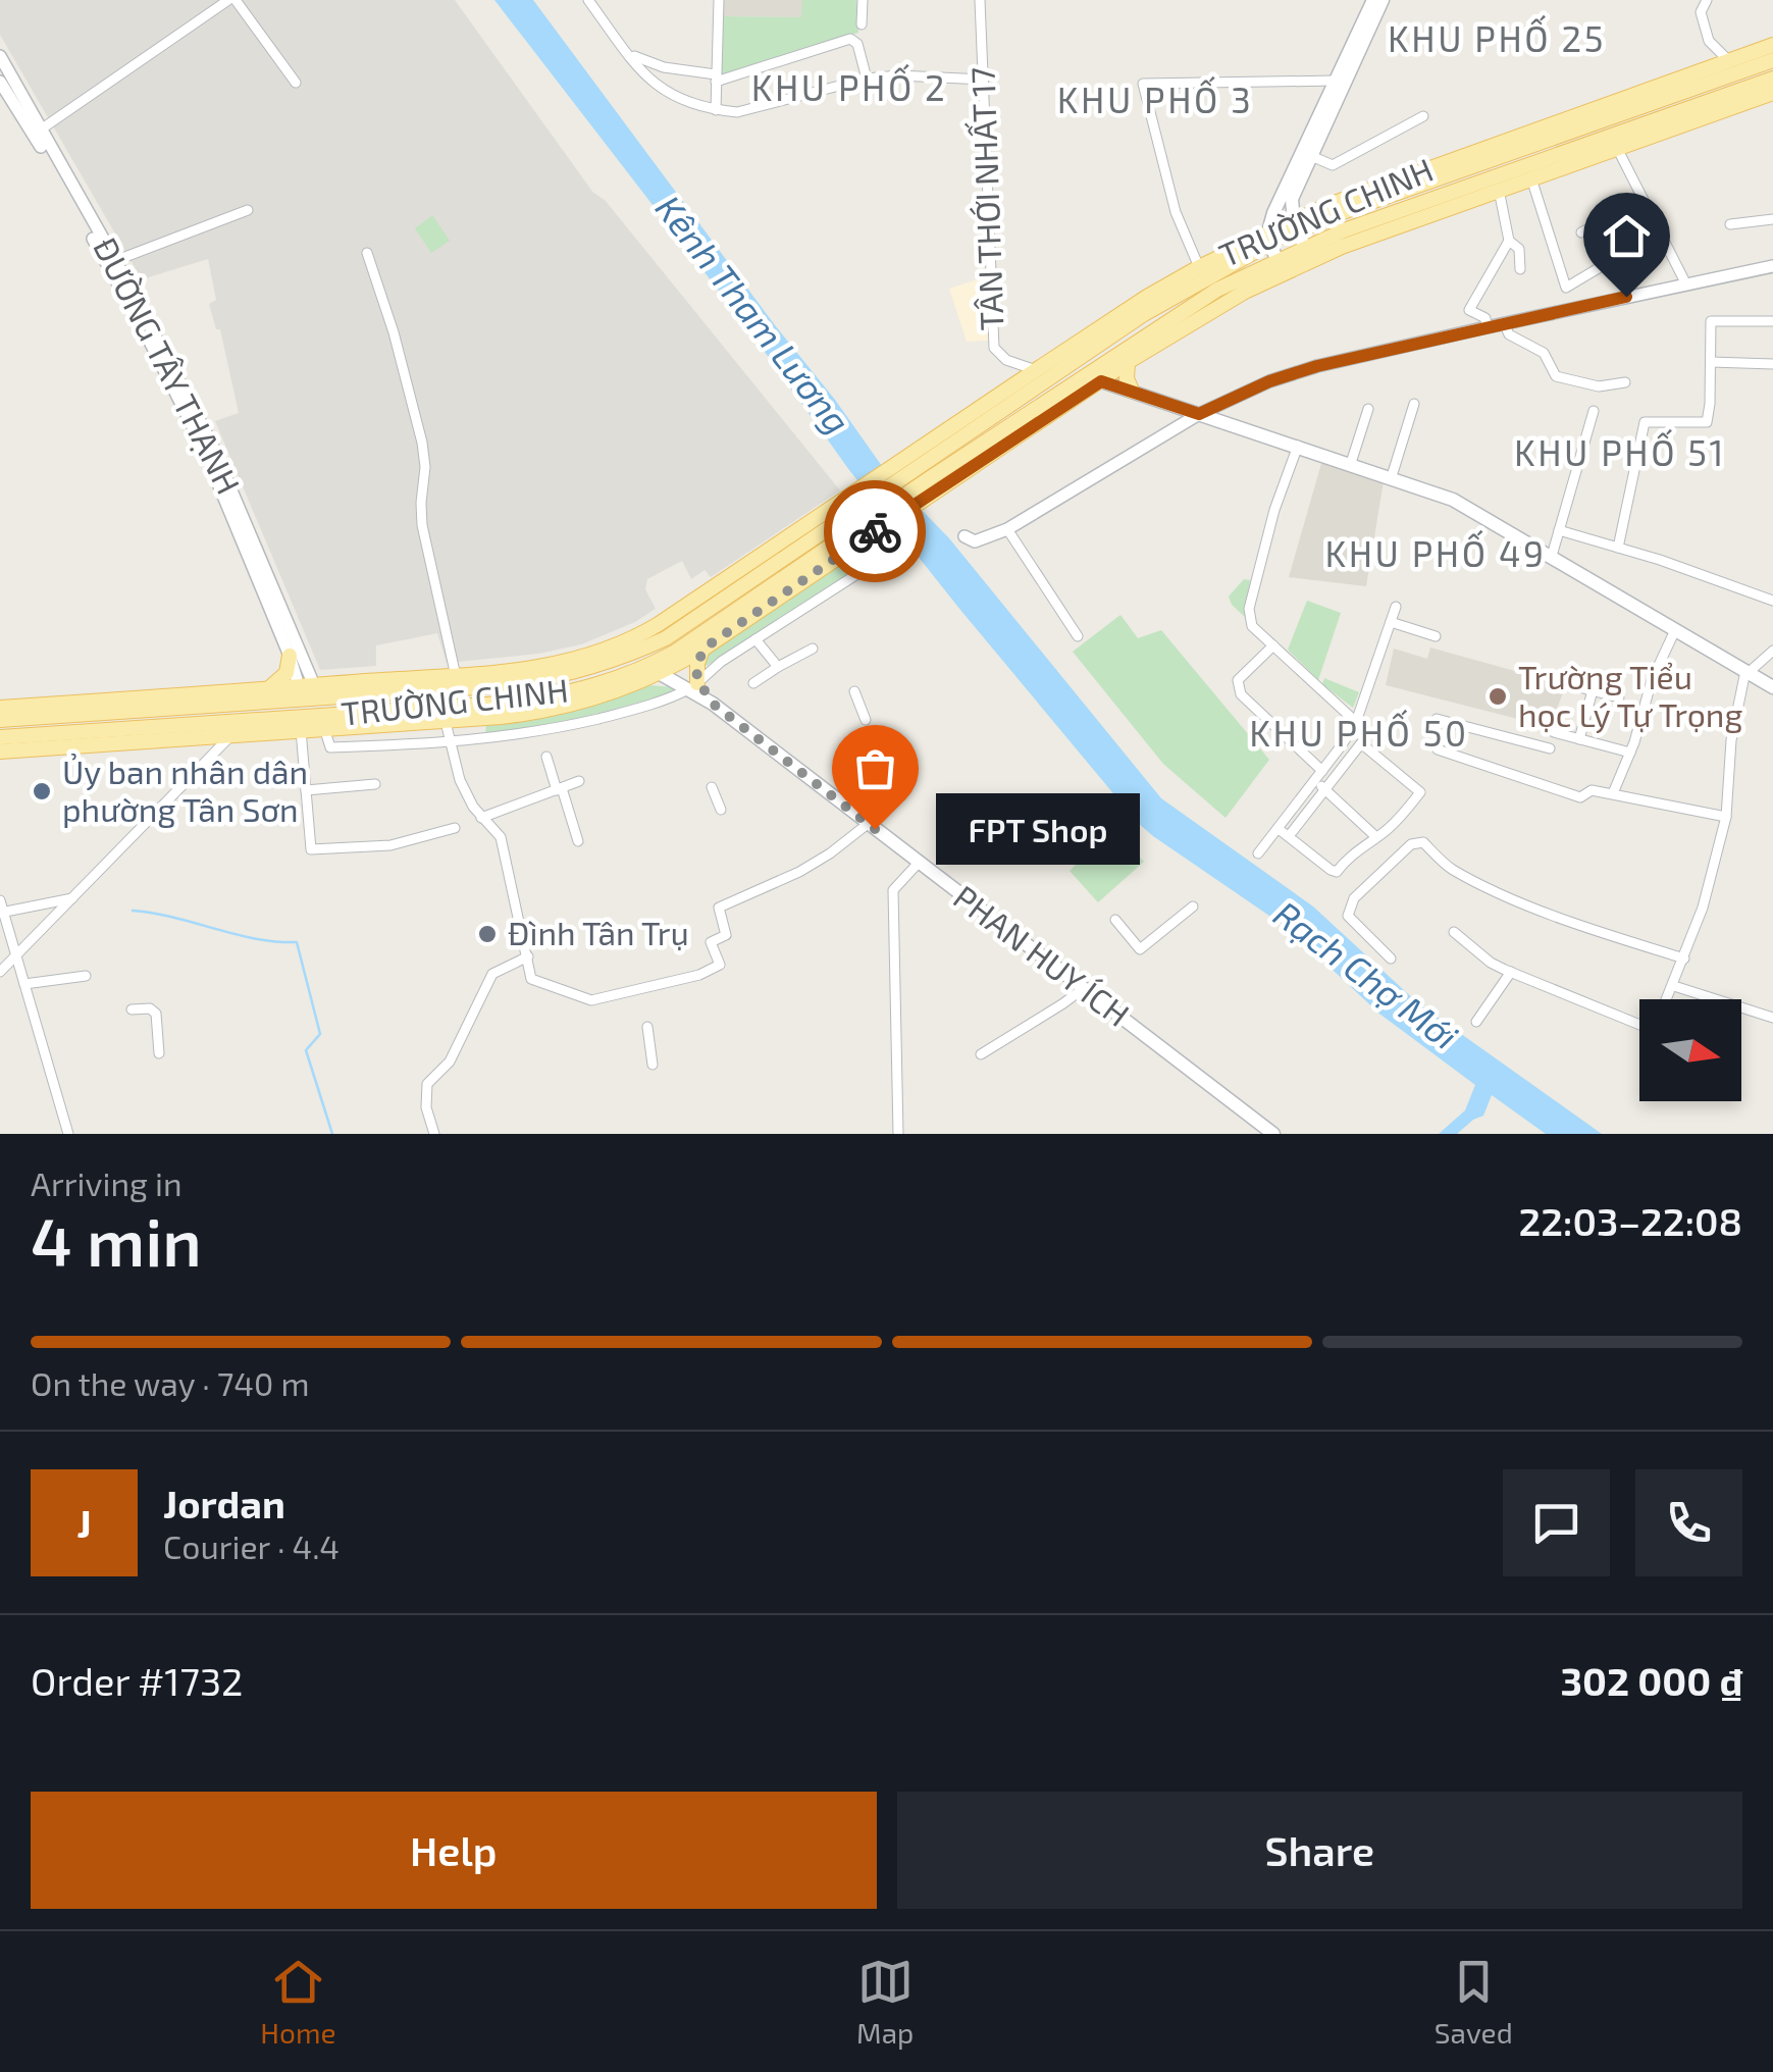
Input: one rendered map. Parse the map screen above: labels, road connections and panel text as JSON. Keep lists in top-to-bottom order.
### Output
{
  "streets": {
    "main road": ["TRƯỜNG CHINH", "PHAN HUY ÍCH"],
    "street": ["TÂN THỚI NHẤT 17", "ĐƯỜNG TÂY THẠNH"]
  },
  "crossings": [
    ["TÂN THỚI NHẤT 17", "TRƯỜNG CHINH"],
    ["TRƯỜNG CHINH", "ĐƯỜNG TÂY THẠNH"],
    ["TRƯỜNG CHINH", "PHAN HUY ÍCH"]
  ],
  "districts": [
    "KHU PHỐ 25",
    "KHU PHỐ 2",
    "KHU PHỐ 3",
    "KHU PHỐ 51",
    "KHU PHỐ 49",
    "KHU PHỐ 50"
  ],
  "water": ["Kênh Tham Lương", "Rạch Chợ Mới"],
  "places": [
    "Trường Tiểu học Lý Tự Trọng",
    "Ủy ban nhân dân phường Tân Sơn",
    "FPT Shop",
    "Đình Tân Trụ"
  ],
  "north": "right",
  "page": {
    "bubble": "FPT Shop",
    "heading": ["4 min", "Arriving in", "22:03–22:08"],
    "panel": [
      "Jordan",
      "Courier · 4.4",
      "Order #1732",
      "302 000 ₫"
    ],
    "bar": "On the way · 740 m",
    "round": "J",
    "buttons": ["Help", "Share"],
    "tabs": ["Home", "Map", "Saved"]
  }
}
